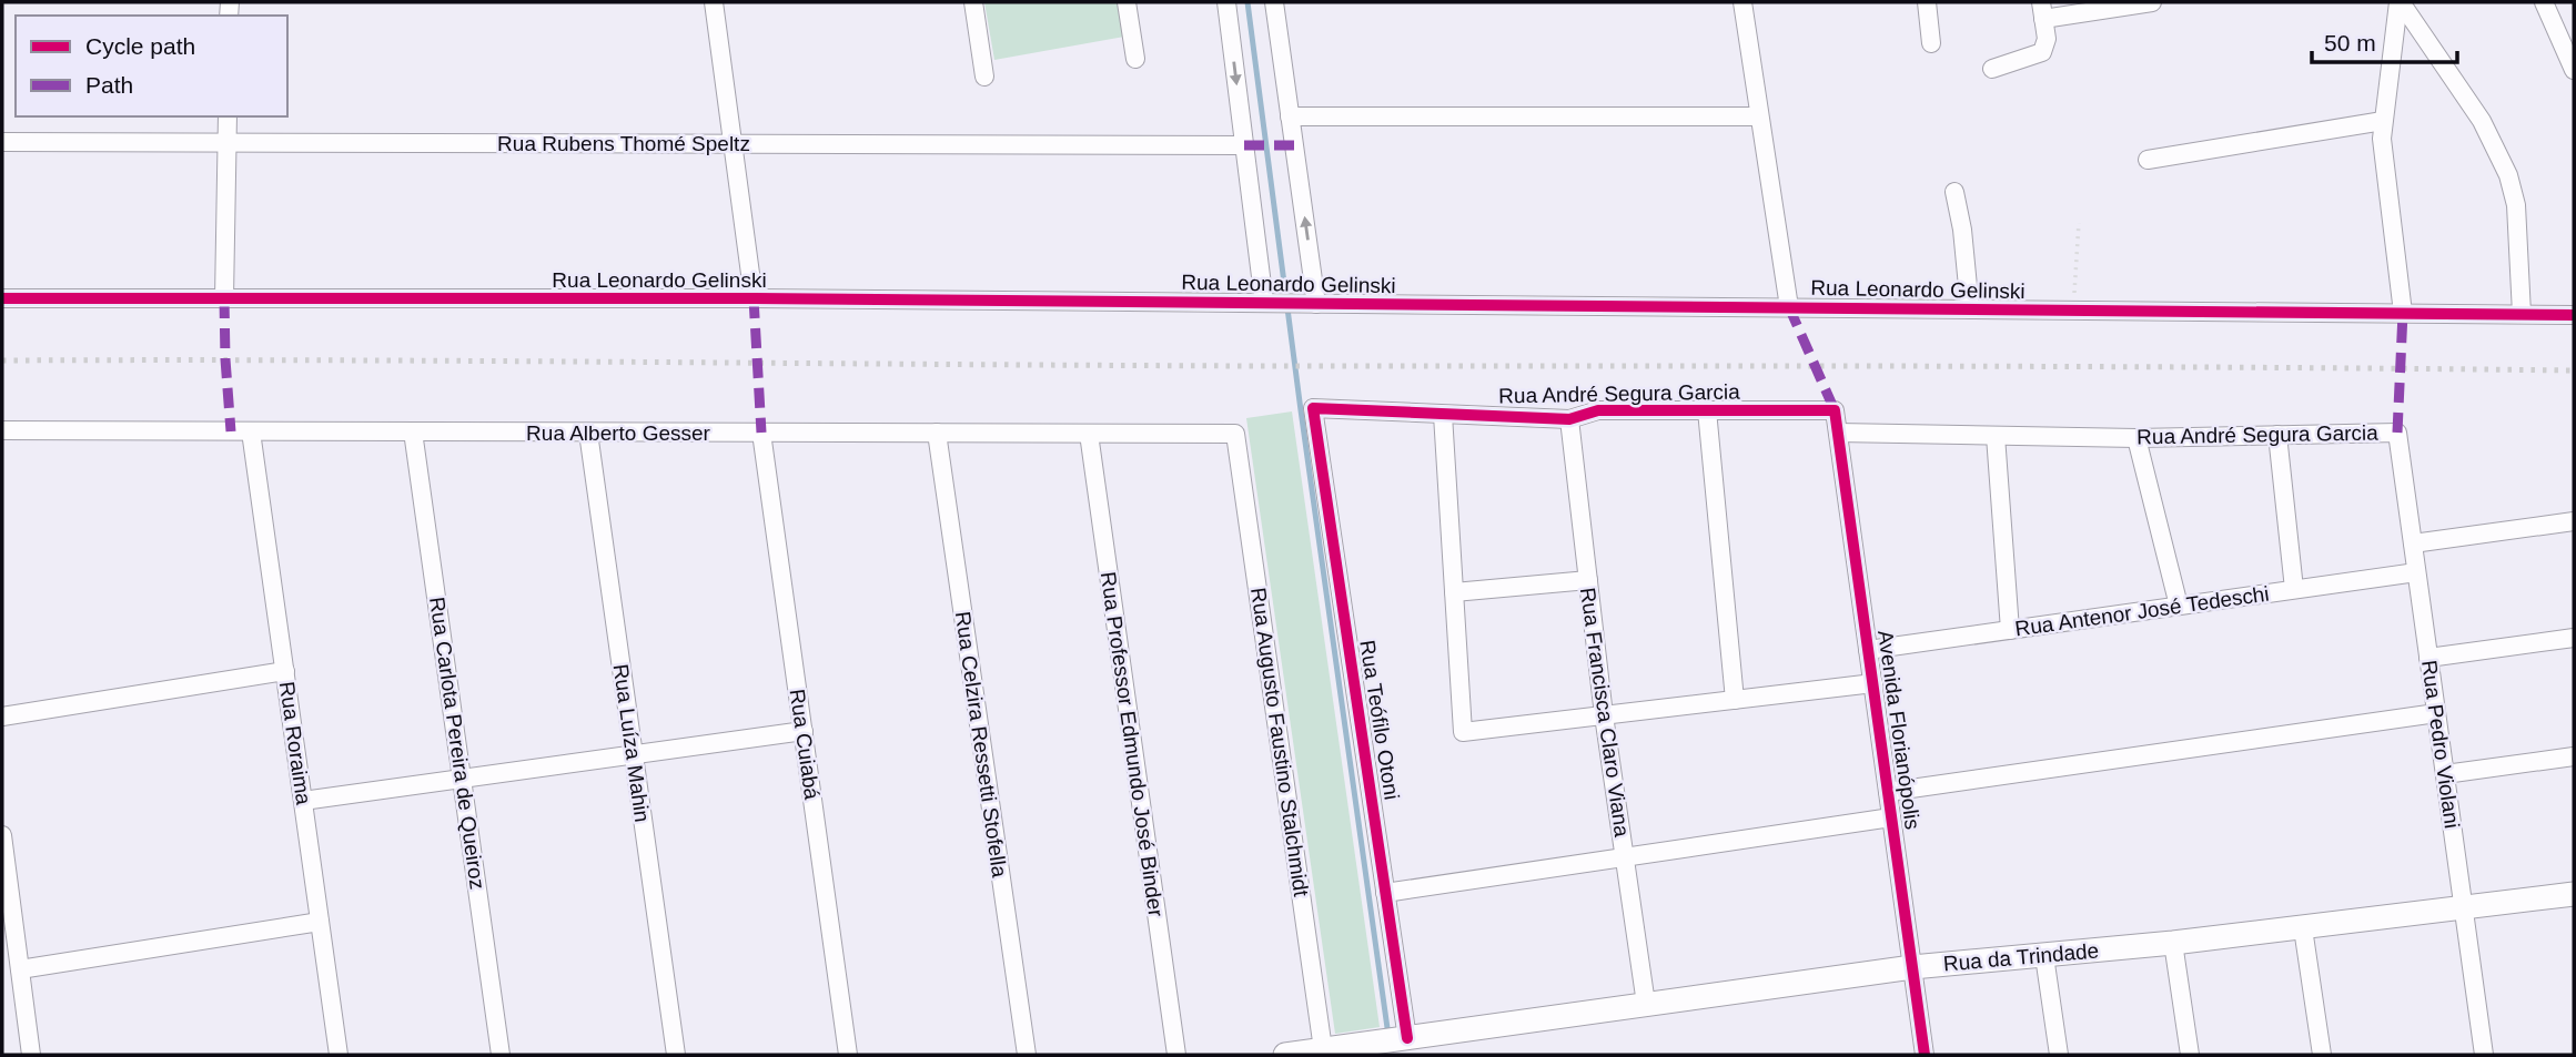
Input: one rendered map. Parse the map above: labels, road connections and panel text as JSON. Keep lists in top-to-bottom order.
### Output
{
  "streets": {
    "main road": ["Rua da Trindade"],
    "street": [
      "Rua Rubens Thomé Speltz",
      "Rua Leonardo Gelinski",
      "Rua André Segura Garcia",
      "Rua Alberto Gesser",
      "Rua Antenor José Tedeschi",
      "Rua Francisca Claro Viana",
      "Rua Teófilo Otoni",
      "Avenida Florianópolis",
      "Rua Augusto Faustino Stalchmidt",
      "Rua Roraima",
      "Rua Carlota Pereira de Queiroz",
      "Rua Luíza Mahin",
      "Rua Cuiabá",
      "Rua Celzira Ressetti Stofella",
      "Rua Professor Edmundo José Binder",
      "Rua Pedro Violani"
    ]
  },
  "crossings": [
    ["Rua André Segura Garcia", "Rua Francisca Claro Viana"],
    ["Rua André Segura Garcia", "Rua Teófilo Otoni"],
    ["Rua André Segura Garcia", "Avenida Florianópolis"],
    ["Rua André Segura Garcia", "Rua Pedro Violani"],
    ["Rua Alberto Gesser", "Rua Augusto Faustino Stalchmidt"],
    ["Rua Alberto Gesser", "Rua Roraima"],
    ["Rua Alberto Gesser", "Rua Carlota Pereira de Queiroz"],
    ["Rua Alberto Gesser", "Rua Luíza Mahin"],
    ["Rua Alberto Gesser", "Rua Cuiabá"],
    ["Rua Alberto Gesser", "Rua Celzira Ressetti Stofella"],
    ["Rua Alberto Gesser", "Rua Professor Edmundo José Binder"],
    ["Rua Antenor José Tedeschi", "Avenida Florianópolis"],
    ["Rua Antenor José Tedeschi", "Rua Pedro Violani"],
    ["Rua Francisca Claro Viana", "Rua da Trindade"],
    ["Rua Teófilo Otoni", "Rua da Trindade"],
    ["Avenida Florianópolis", "Rua da Trindade"],
    ["Rua Augusto Faustino Stalchmidt", "Rua da Trindade"],
    ["Rua Pedro Violani", "Rua da Trindade"]
  ],
  "legend": ["Cycle path", "Path"],
  "scale_bar": "50 m"
}
